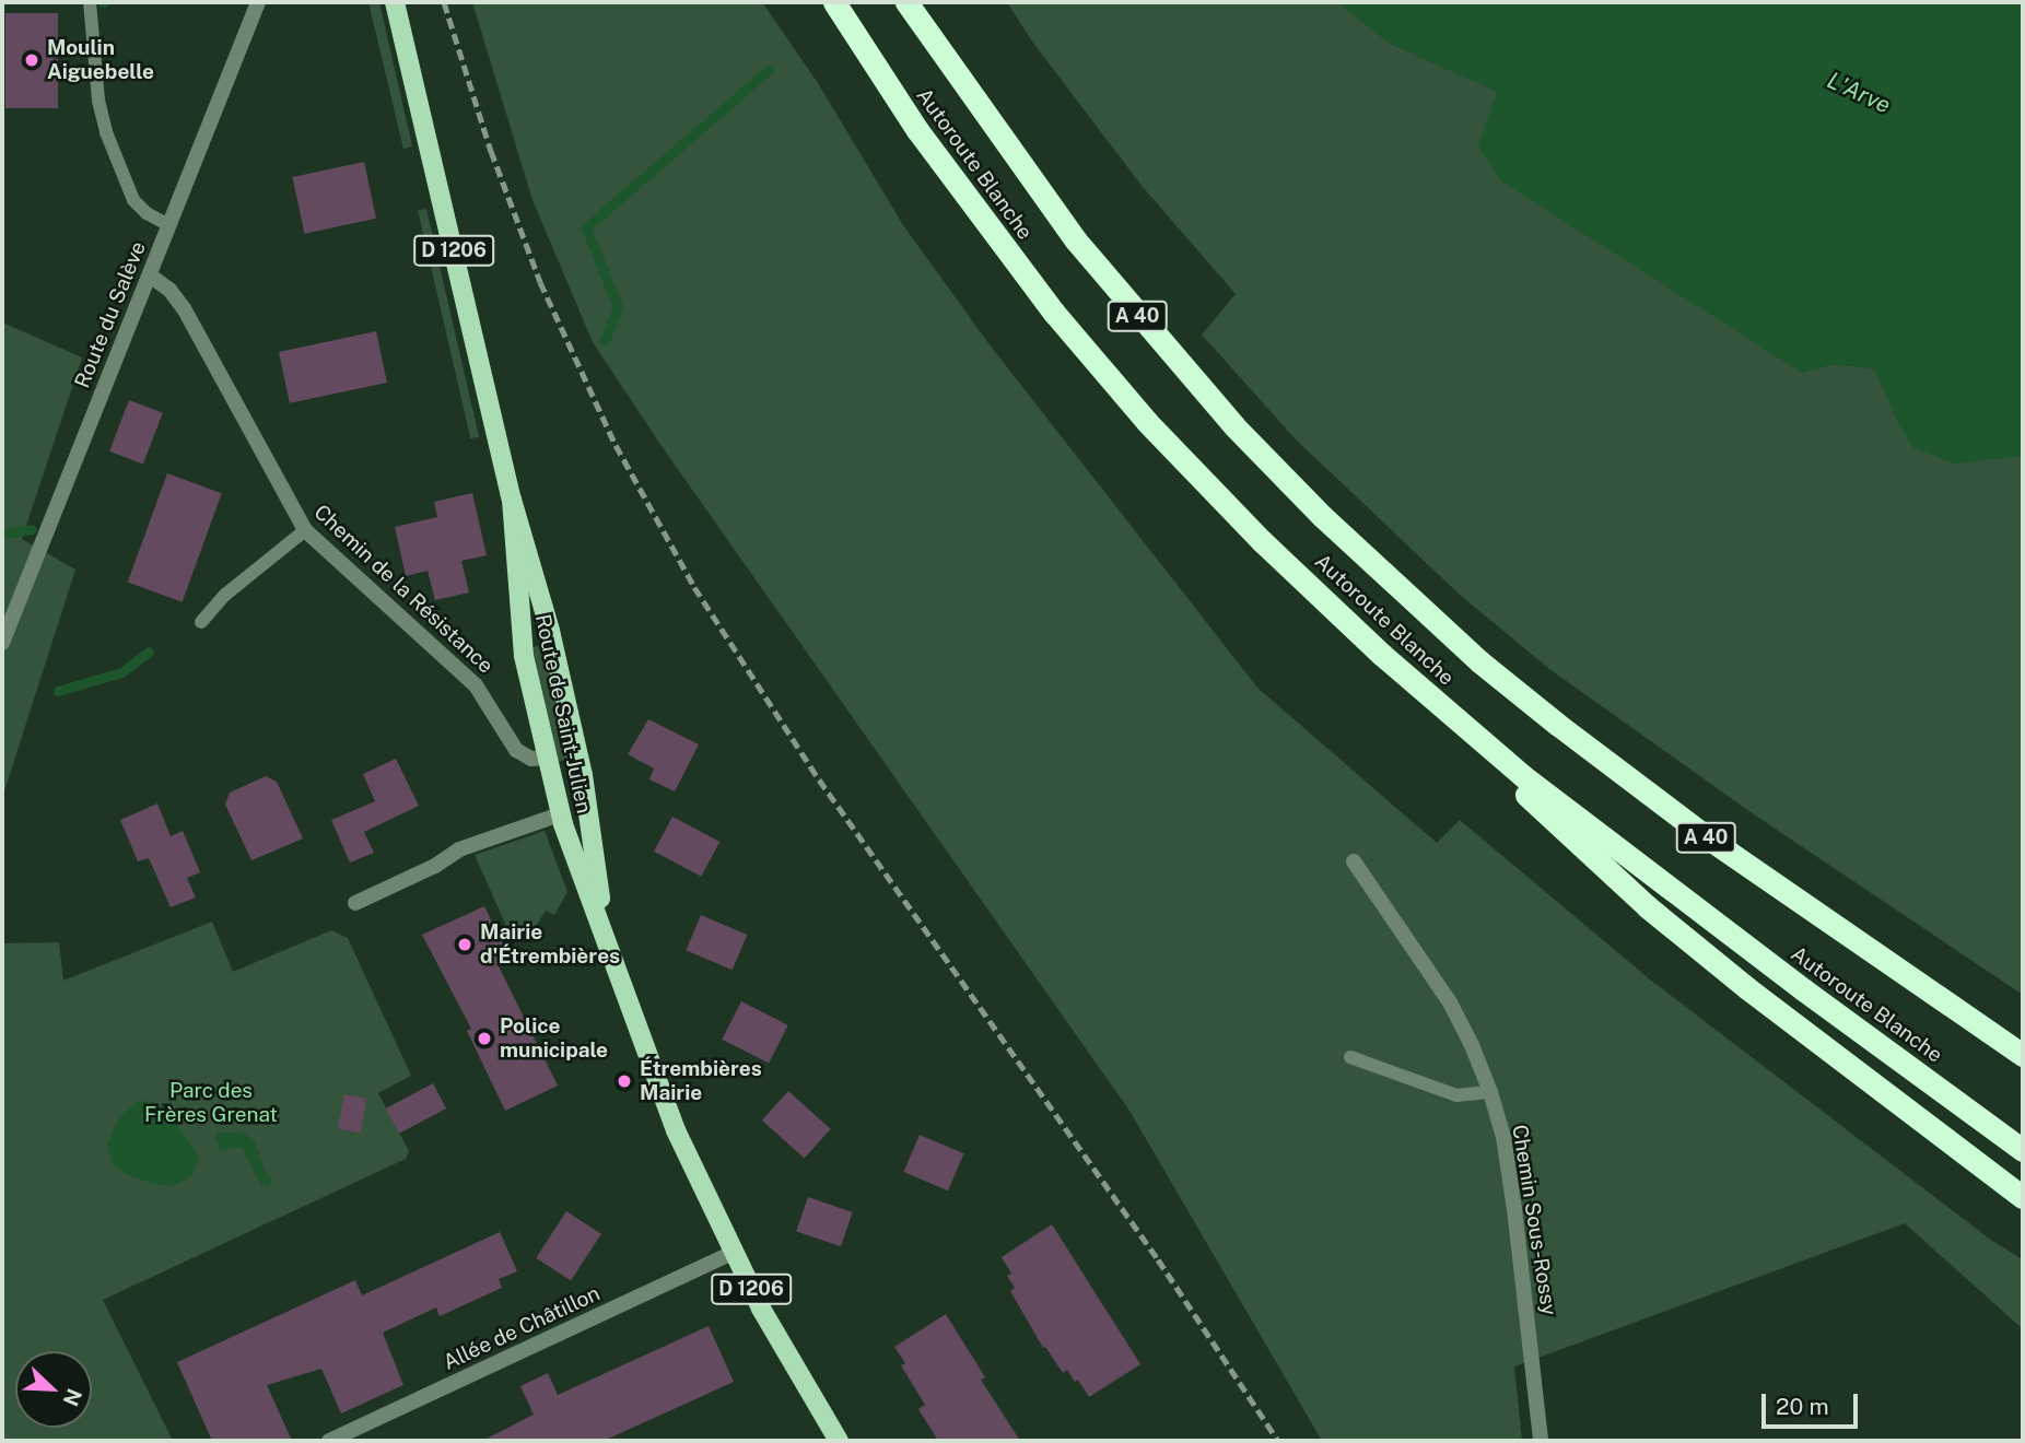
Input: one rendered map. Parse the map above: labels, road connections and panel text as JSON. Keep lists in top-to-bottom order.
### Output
{
  "streets": {
    "highway": ["Autoroute Blanche", "A 40"],
    "main road": ["D 1206", "Route de Saint-Julien"],
    "street": [
      "Route du Salève",
      "Chemin de la Résistance",
      "Chemin Sous-Rossy",
      "Allée de Châtillon"
    ]
  },
  "crossings": [
    ["Route du Salève", "Chemin de la Résistance"],
    ["Chemin de la Résistance", "Route de Saint-Julien"],
    ["Route de Saint-Julien", "Allée de Châtillon"]
  ],
  "water": ["L'Arve"],
  "parks": ["Parc des Frères Grenat"],
  "places": [
    "Moulin Aiguebelle",
    "Mairie d'Étrembières",
    "Police municipale",
    "Étrembières Mairie"
  ],
  "scale_bar": "20 m",
  "north": "bottom right"
}
